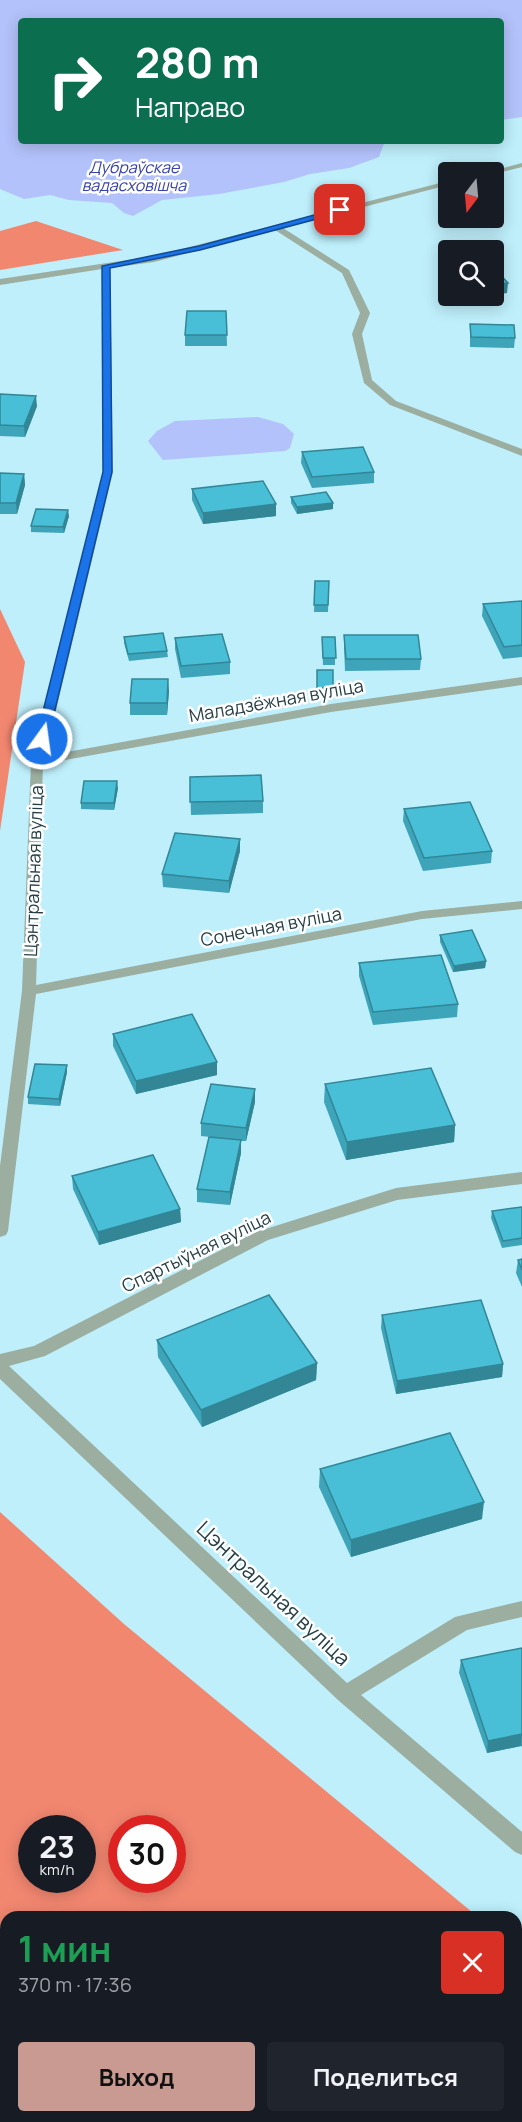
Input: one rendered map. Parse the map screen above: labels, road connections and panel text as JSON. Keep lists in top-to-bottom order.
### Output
{
  "streets": {
    "street": [
      "Маладзёжная вуліца",
      "Цэнтральная вуліца",
      "Сонечная вуліца",
      "Спартыўная вуліца"
    ]
  },
  "crossings": [
    ["Маладзёжная вуліца", "Цэнтральная вуліца"],
    ["Цэнтральная вуліца", "Сонечная вуліца"]
  ],
  "water": ["Дубраўскае вадасховішча"],
  "north": "bottom",
  "page": {
    "turn": ["280 m", "Направо"],
    "speed": "23 km/h",
    "limit": "30",
    "heading": ["1 мин", "370 m · 17:36"],
    "buttons": ["Выход", "Поделиться"]
  }
}
